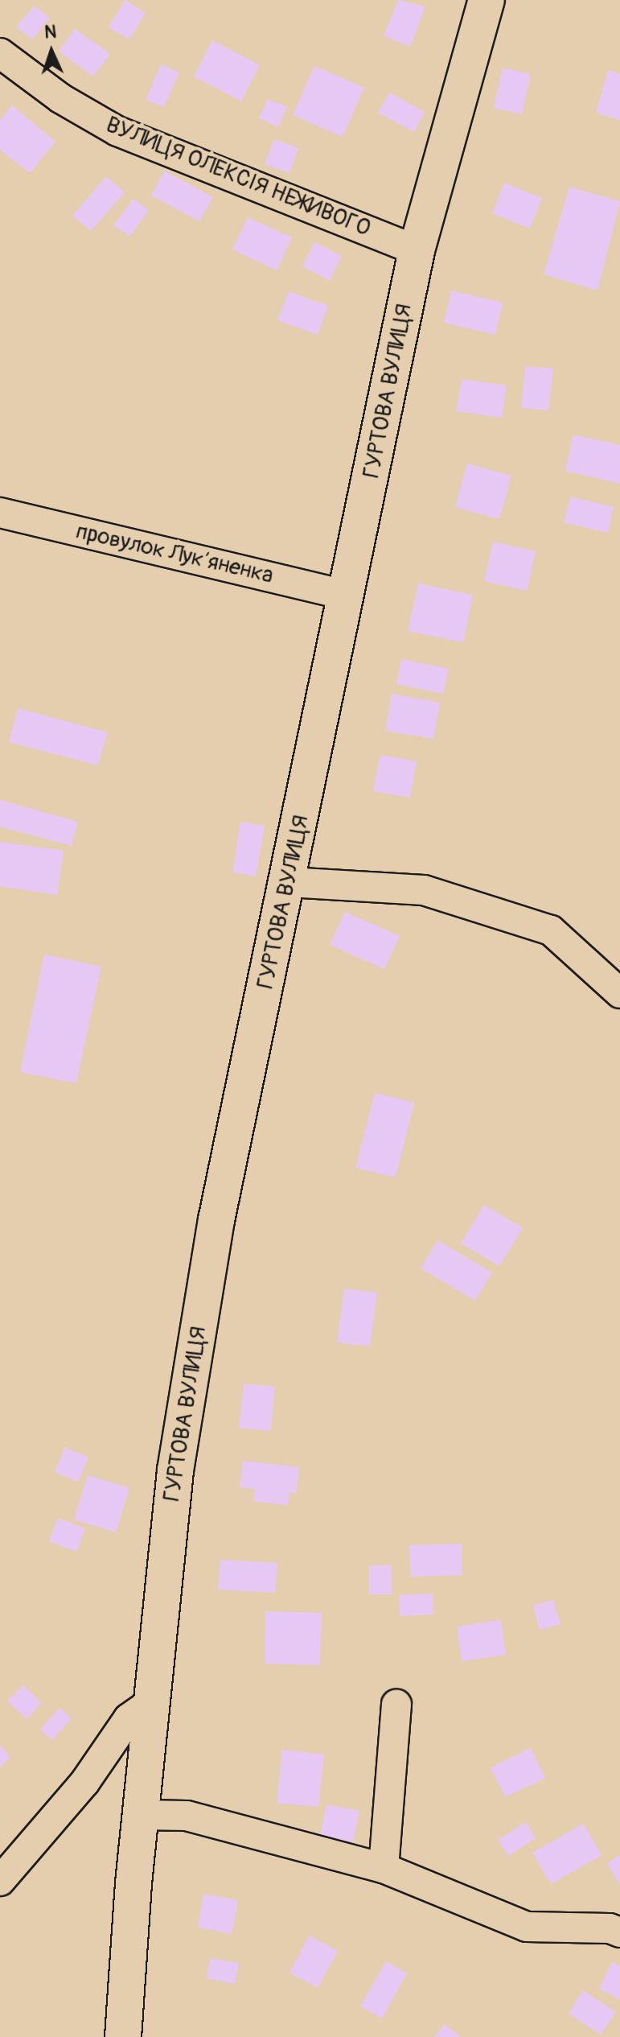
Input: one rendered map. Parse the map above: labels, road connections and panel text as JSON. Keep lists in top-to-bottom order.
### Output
{
  "streets": {
    "street": ["ВУЛИЦЯ ОЛЕКСІЯ НЕЖИВОГО", "ГУРТОВА ВУЛИЦЯ", "провулок Лукʼяненка"]
  },
  "crossings": [
    ["ВУЛИЦЯ ОЛЕКСІЯ НЕЖИВОГО", "ГУРТОВА ВУЛИЦЯ"],
    ["ГУРТОВА ВУЛИЦЯ", "провулок Лукʼяненка"]
  ],
  "north": "top"
}
